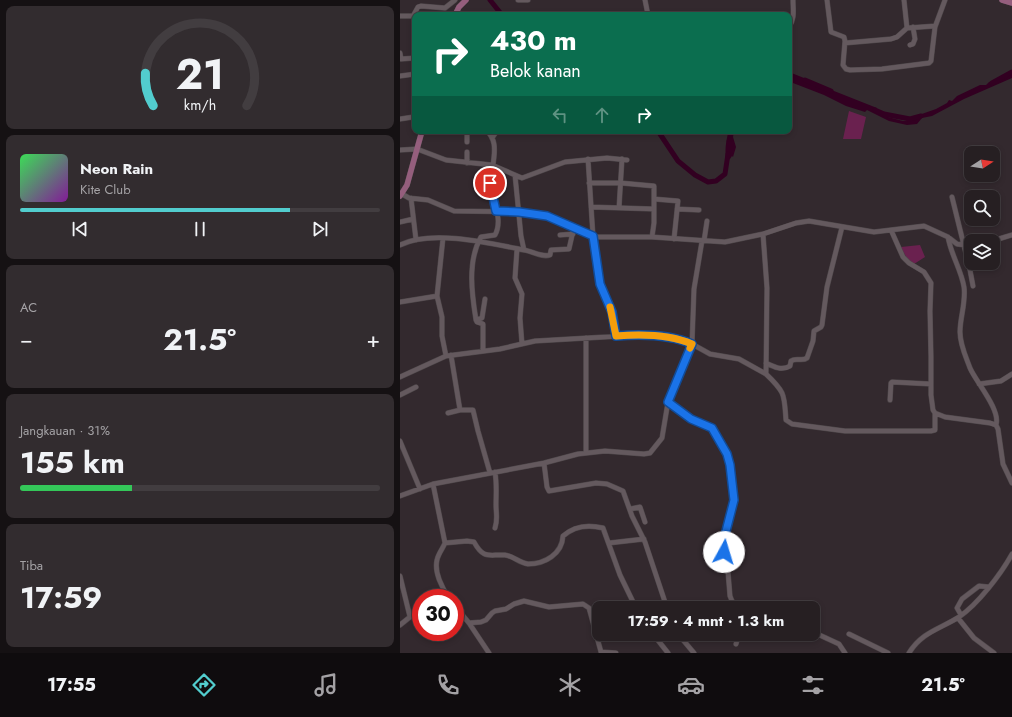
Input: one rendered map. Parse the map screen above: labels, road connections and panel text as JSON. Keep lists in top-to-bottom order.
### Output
{
  "north": "right",
  "page": {
    "turn": ["430 m", "Belok kanan"],
    "song": ["Neon Rain", "Kite Club"],
    "tile": [
      "AC",
      ["Jangkauan · 31%", "155 km"],
      ["Tiba", "17:59"]
    ],
    "heat": ["−", "21.5°", "+"],
    "limit": "30",
    "trip": "17:59 · 4 mnt · 1.3 km",
    "tabs": ["17:55", "21.5°"],
    "gauge": ["21", "km/h"]
  }
}
